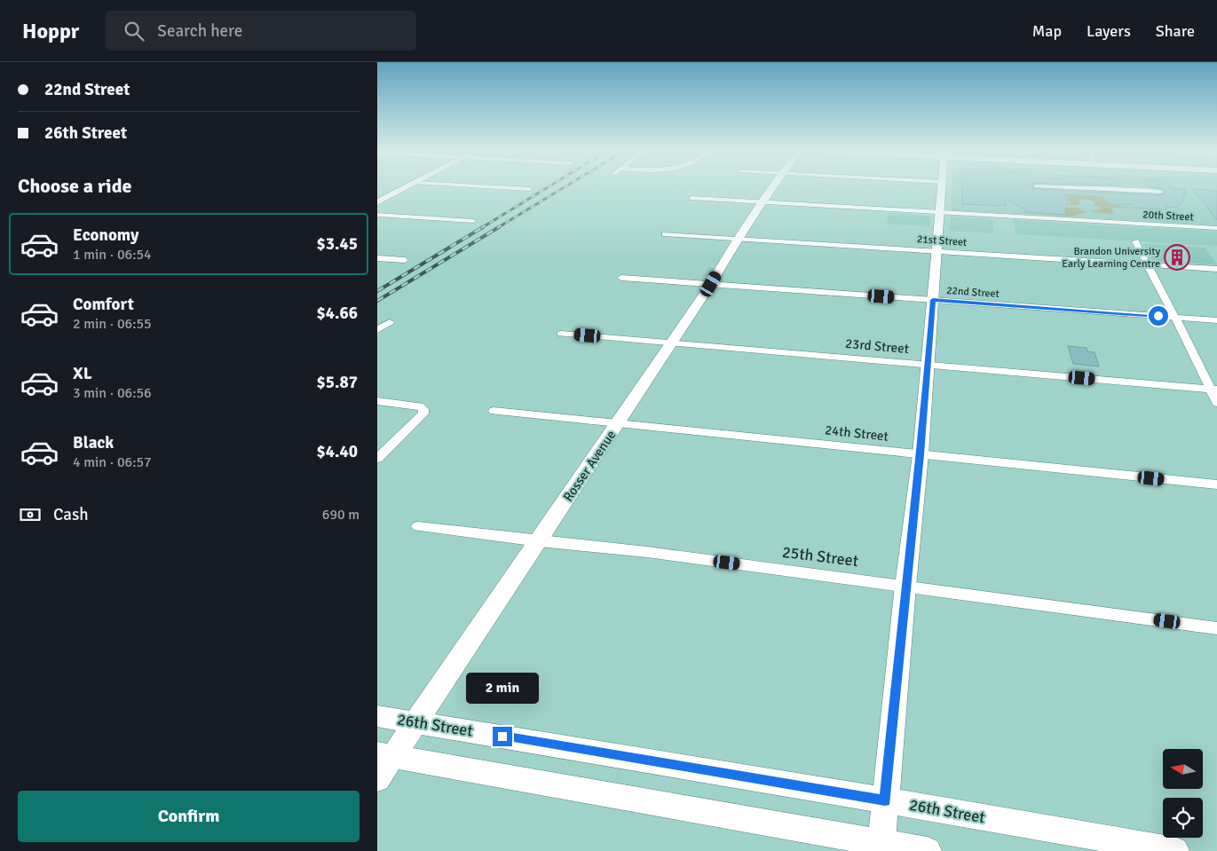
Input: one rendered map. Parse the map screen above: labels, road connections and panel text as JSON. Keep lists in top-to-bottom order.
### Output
{
  "streets": {
    "street": [
      "20th Street",
      "21st Street",
      "22nd Street",
      "23rd Street",
      "24th Street",
      "Rosser Avenue",
      "25th Street",
      "26th Street"
    ]
  },
  "crossings": [
    ["20th Street", "Rosser Avenue"],
    ["21st Street", "Rosser Avenue"],
    ["22nd Street", "Rosser Avenue"],
    ["23rd Street", "Rosser Avenue"],
    ["24th Street", "Rosser Avenue"],
    ["Rosser Avenue", "25th Street"],
    ["Rosser Avenue", "26th Street"]
  ],
  "places": {
    "building": ["Brandon University Early Learning Centre"]
  },
  "north": "left",
  "page": {
    "header": "Hoppr",
    "search": "Search here",
    "nav": ["Map", "Layers", "Share"],
    "banner": ["22nd Street", "26th Street"],
    "heading": "Choose a ride",
    "list": [
      {
        "name": "Economy",
        "note": "1 min · 06:54",
        "value": "$3.45"
      },
      {
        "name": "Comfort",
        "note": "2 min · 06:55",
        "value": "$4.66"
      },
      {
        "name": "XL",
        "note": "3 min · 06:56",
        "value": "$5.87"
      },
      {
        "name": "Black",
        "note": "4 min · 06:57",
        "value": "$4.40"
      }
    ],
    "pay": ["Cash", "690 m"],
    "bubble": "2 min",
    "buttons": "Confirm"
  }
}
